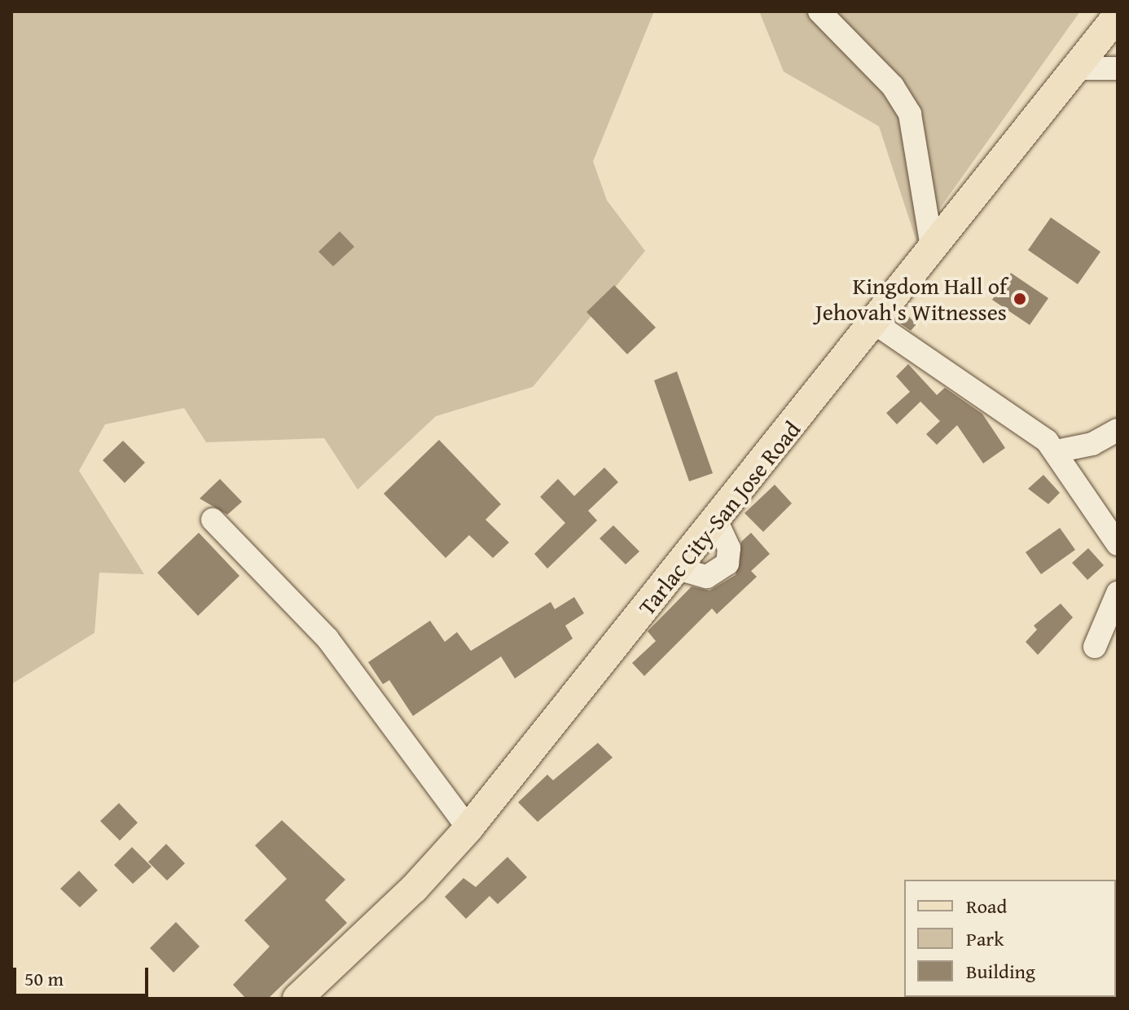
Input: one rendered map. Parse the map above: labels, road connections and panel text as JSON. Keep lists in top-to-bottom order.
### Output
{
  "streets": {
    "main road": ["Tarlac City-San Jose Road"]
  },
  "places": ["Kingdom Hall of Jehovah's Witnesses"],
  "legend": ["Road", "Park", "Building"],
  "scale_bar": "50 m"
}
